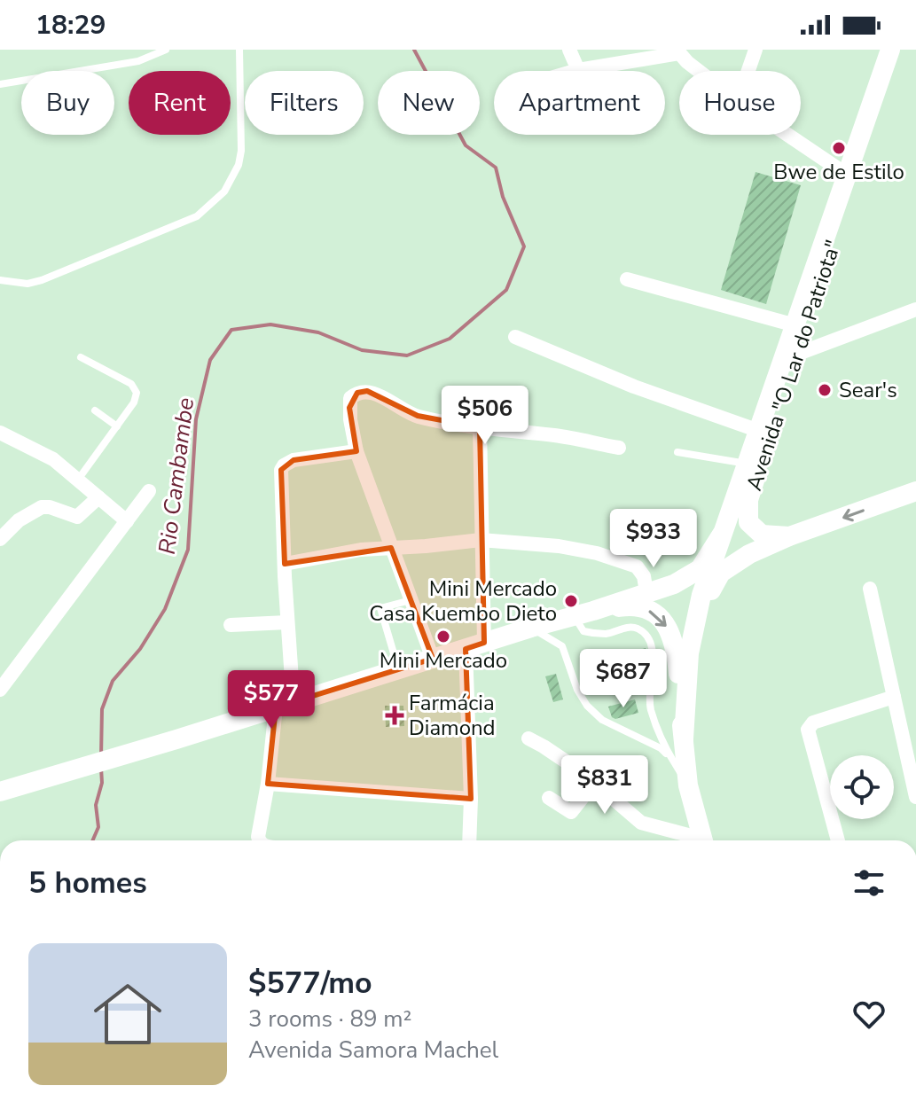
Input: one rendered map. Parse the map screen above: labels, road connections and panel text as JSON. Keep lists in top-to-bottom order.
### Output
{
  "streets": {
    "main road": ["Avenida \"O Lar do Patriota\""]
  },
  "water": ["Rio Cambambe"],
  "places": {
    "other": [
      "Bwe de Estilo",
      "Sear's",
      "Mini Mercado Casa Kuembo Dieto",
      "Mini Mercado"
    ],
    "health": ["Farmácia Diamond"]
  },
  "page": {
    "status": "18:29",
    "chip": [
      "Buy",
      "Rent",
      "Filters",
      "New",
      "Apartment",
      "House"
    ],
    "price": [
      "$506",
      "$933",
      "$687",
      "$577",
      "$831"
    ],
    "heading": "5 homes",
    "list": [
      {
        "name": "$577/mo",
        "note": "3 rooms · 89 m² · Avenida Samora Machel"
      }
    ]
  }
}
